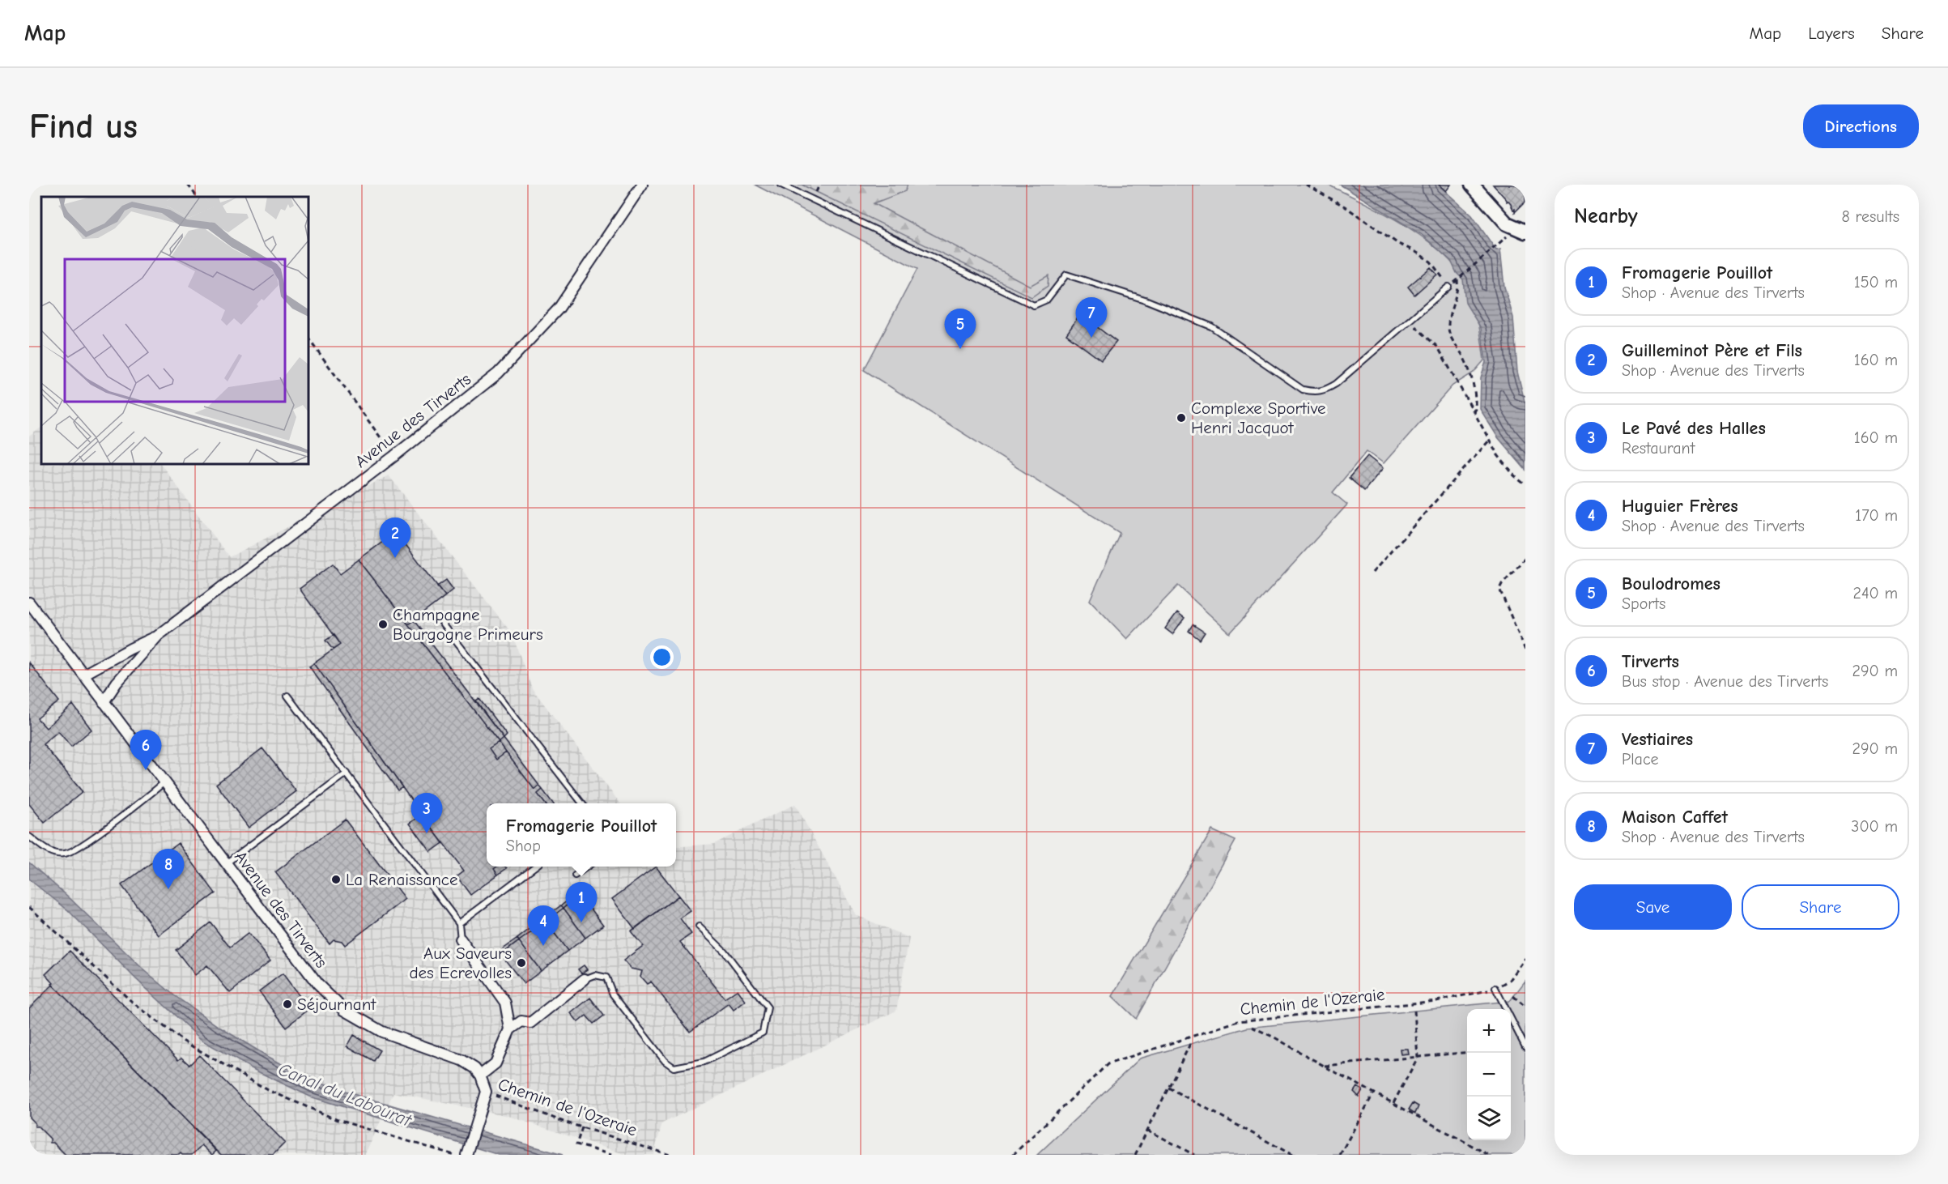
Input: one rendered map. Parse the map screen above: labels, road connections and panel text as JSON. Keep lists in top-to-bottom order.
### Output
{
  "streets": {
    "street": ["Avenue des Tirverts"],
    "path": ["Chemin de l'Ozeraie"]
  },
  "water": ["Canal du Labourat"],
  "places": [
    "Complexe Sportive Henri Jacquot",
    "Champagne Bourgogne Primeurs",
    "La Renaissance",
    "Aux Saveurs des Ecrevolles",
    "Séjournant"
  ],
  "page": {
    "header": "Map",
    "nav": ["Map", "Layers", "Share"],
    "buttons": [
      "Directions",
      ["Save", "Share"]
    ],
    "title": "Find us",
    "heading": ["Nearby", "8 results"],
    "list": [
      {
        "mark": "1",
        "name": "Fromagerie Pouillot",
        "note": "Shop · Avenue des Tirverts",
        "value": "150 m"
      },
      {
        "mark": "2",
        "name": "Guilleminot Père et Fils",
        "note": "Shop · Avenue des Tirverts",
        "value": "160 m"
      },
      {
        "mark": "3",
        "name": "Le Pavé des Halles",
        "note": "Restaurant",
        "value": "160 m"
      },
      {
        "mark": "4",
        "name": "Huguier Frères",
        "note": "Shop · Avenue des Tirverts",
        "value": "170 m"
      },
      {
        "mark": "5",
        "name": "Boulodromes",
        "note": "Sports",
        "value": "240 m"
      },
      {
        "mark": "6",
        "name": "Tirverts",
        "note": "Bus stop · Avenue des Tirverts",
        "value": "290 m"
      },
      {
        "mark": "7",
        "name": "Vestiaires",
        "note": "Place",
        "value": "290 m"
      },
      {
        "mark": "8",
        "name": "Maison Caffet",
        "note": "Shop · Avenue des Tirverts",
        "value": "300 m"
      }
    ],
    "pins": [
      "7",
      "5",
      "2",
      "6",
      "3",
      "8",
      "1",
      "4"
    ],
    "popup": ["Fromagerie Pouillot", "Shop"],
    "map_buttons": ["+", "−"]
  }
}
